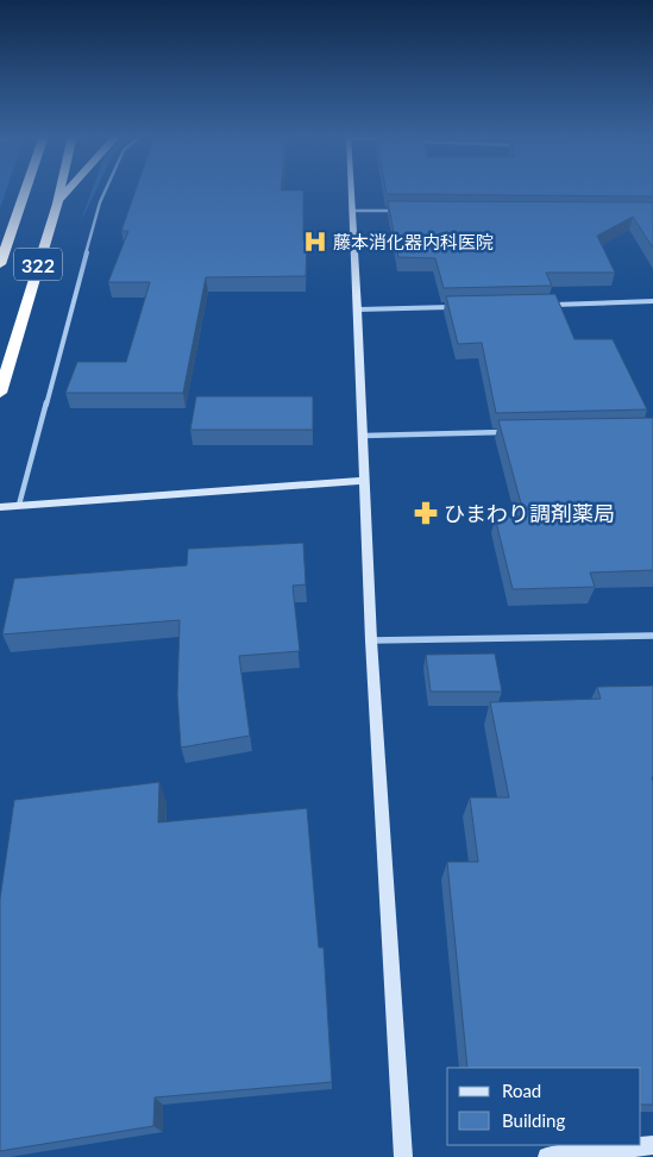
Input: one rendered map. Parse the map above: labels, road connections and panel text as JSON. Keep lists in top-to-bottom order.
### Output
{
  "streets": {
    "highway": ["322"]
  },
  "places": {
    "hospital": ["藤本消化器内科医院"],
    "pharmacy": ["ひまわり調剤薬局"]
  },
  "legend": ["Road", "Building"]
}
